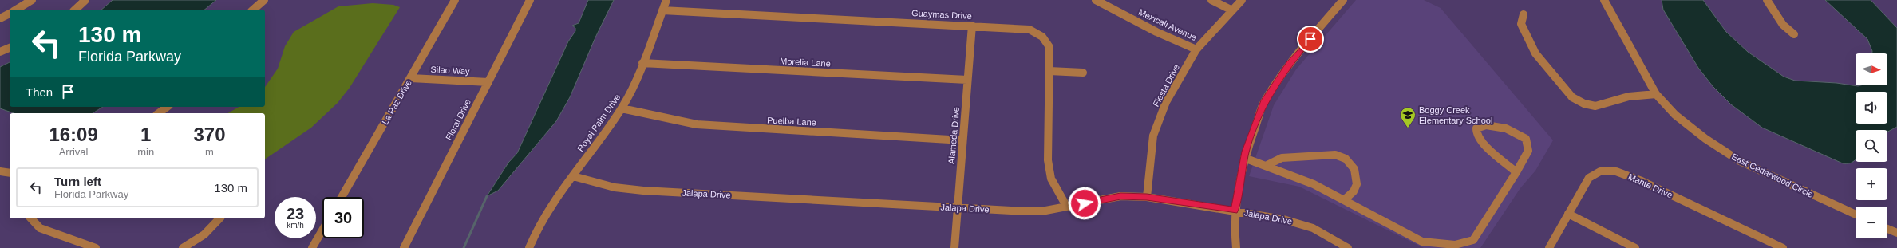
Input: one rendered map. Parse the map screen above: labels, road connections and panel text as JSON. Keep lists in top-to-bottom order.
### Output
{
  "streets": {
    "street": [
      "Guaymas Drive",
      "Mexicali Avenue",
      "Morelia Lane",
      "Silao Way",
      "Fiesta Drive",
      "La Paz Drive",
      "Floral Drive",
      "Puelba Lane",
      "Royal Palm Drive",
      "Alameda Drive",
      "East Cedarwood Circle",
      "Mante Drive",
      "Jalapa Drive"
    ]
  },
  "crossings": [
    ["Guaymas Drive", "Royal Palm Drive"],
    ["Guaymas Drive", "Alameda Drive"],
    ["Guaymas Drive", "Jalapa Drive"],
    ["Mexicali Avenue", "Fiesta Drive"],
    ["Morelia Lane", "Royal Palm Drive"],
    ["Morelia Lane", "Alameda Drive"],
    ["Silao Way", "La Paz Drive"],
    ["Silao Way", "Floral Drive"],
    ["Fiesta Drive", "Jalapa Drive"],
    ["Puelba Lane", "Royal Palm Drive"],
    ["Puelba Lane", "Alameda Drive"],
    ["Royal Palm Drive", "Jalapa Drive"],
    ["Alameda Drive", "Jalapa Drive"]
  ],
  "places": {
    "school or university": ["Boggy Creek Elementary School"]
  },
  "north": "right",
  "page": {
    "turn": ["130 m", "Florida Parkway"],
    "map_buttons": ["+", "−"],
    "then": "Then",
    "eta": [
      "16:09",
      "Arrival",
      "1",
      "min",
      "370",
      "m"
    ],
    "list": [
      {
        "name": "Turn left",
        "note": "Florida Parkway",
        "value": "130 m"
      }
    ],
    "speed": "23 km/h",
    "limit": "30"
  }
}
